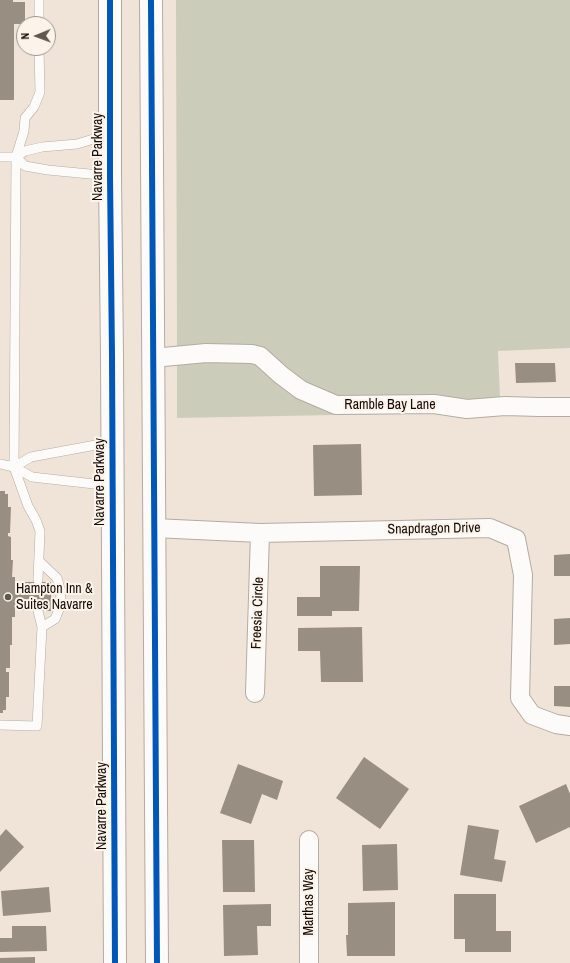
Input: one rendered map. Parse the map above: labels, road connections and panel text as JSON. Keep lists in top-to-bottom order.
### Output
{
  "streets": {
    "highway": ["Navarre Parkway"],
    "street": [
      "Ramble Bay Lane",
      "Snapdragon Drive",
      "Freesia Circle",
      "Marthas Way"
    ]
  },
  "crossings": [
    ["Snapdragon Drive", "Freesia Circle"]
  ],
  "places": ["Hampton Inn & Suites Navarre"],
  "north": "left"
}
